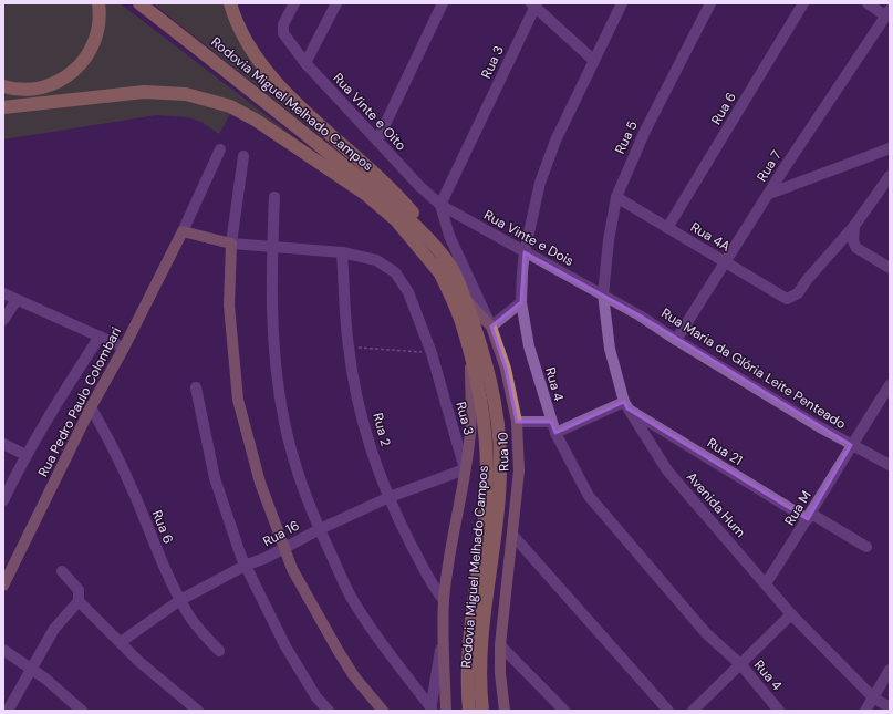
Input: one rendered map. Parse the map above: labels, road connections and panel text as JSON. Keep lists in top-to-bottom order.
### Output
{
  "streets": {
    "highway": ["Rodovia Miguel Melhado Campos"],
    "main road": ["Rua 3", "Rua Pedro Paulo Colombari", "Rua 10"],
    "street": [
      "Rua 6",
      "Rua Vinte e Oito",
      "Rua 5",
      "Rua 7",
      "Rua 4A",
      "Rua Vinte e Dois",
      "Rua Maria da Glória Leite Penteado",
      "Rua 4",
      "Rua 2",
      "Rua 21",
      "Avenida Hum",
      "Rua M",
      "Rua 16"
    ]
  },
  "crossings": [
    ["Rua 3", "Rua Vinte e Oito"],
    ["Rua 3", "Rua Vinte e Dois"],
    ["Rua 3", "Rua 2"],
    ["Rua 3", "Rua 10"],
    ["Rua 3", "Rua 16"],
    ["Rua 6", "Rua 4A"],
    ["Rua 6", "Rua Pedro Paulo Colombari"],
    ["Rua 6", "Rua 16"],
    ["Rua Vinte e Oito", "Rua Vinte e Dois"],
    ["Rua Vinte e Oito", "Rua 10"],
    ["Rua 5", "Rua 4A"],
    ["Rua 5", "Rua Vinte e Dois"],
    ["Rua 5", "Rua Maria da Glória Leite Penteado"],
    ["Rua 5", "Avenida Hum"],
    ["Rua 7", "Rua 4A"],
    ["Rua 7", "Rua Maria da Glória Leite Penteado"],
    ["Rua Vinte e Dois", "Rua Maria da Glória Leite Penteado"],
    ["Rua Vinte e Dois", "Rua 4"],
    ["Rua Vinte e Dois", "Rua 10"],
    ["Rua Vinte e Dois", "Avenida Hum"],
    ["Rua Maria da Glória Leite Penteado", "Avenida Hum"],
    ["Rua Maria da Glória Leite Penteado", "Rua M"],
    ["Rua 2", "Rua 16"],
    ["Rua 21", "Avenida Hum"],
    ["Rua 21", "Rua M"],
    ["Avenida Hum", "Rua M"]
  ]
}
